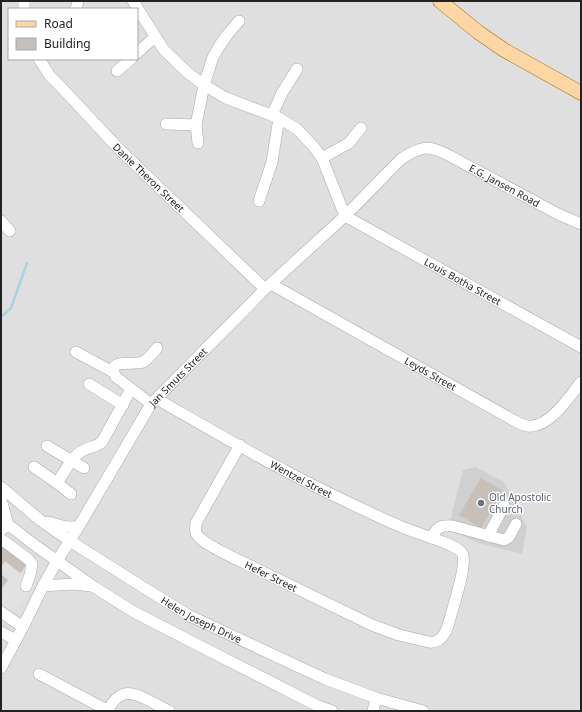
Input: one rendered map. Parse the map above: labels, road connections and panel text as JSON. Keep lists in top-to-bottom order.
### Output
{
  "streets": {
    "street": [
      "Danie Theron Street",
      "E.G. Jansen Road",
      "Louis Botha Street",
      "Leyds Street",
      "Jan Smuts Street",
      "Wentzel Street",
      "Hefer Street",
      "Helen Joseph Drive"
    ]
  },
  "crossings": [
    ["Danie Theron Street", "Leyds Street"],
    ["Danie Theron Street", "Jan Smuts Street"],
    ["E.G. Jansen Road", "Jan Smuts Street"],
    ["Louis Botha Street", "Jan Smuts Street"],
    ["Leyds Street", "Jan Smuts Street"],
    ["Jan Smuts Street", "Wentzel Street"],
    ["Jan Smuts Street", "Helen Joseph Drive"],
    ["Wentzel Street", "Hefer Street"]
  ],
  "places": ["Old Apostolic Church"],
  "legend": ["Road", "Building"]
}
